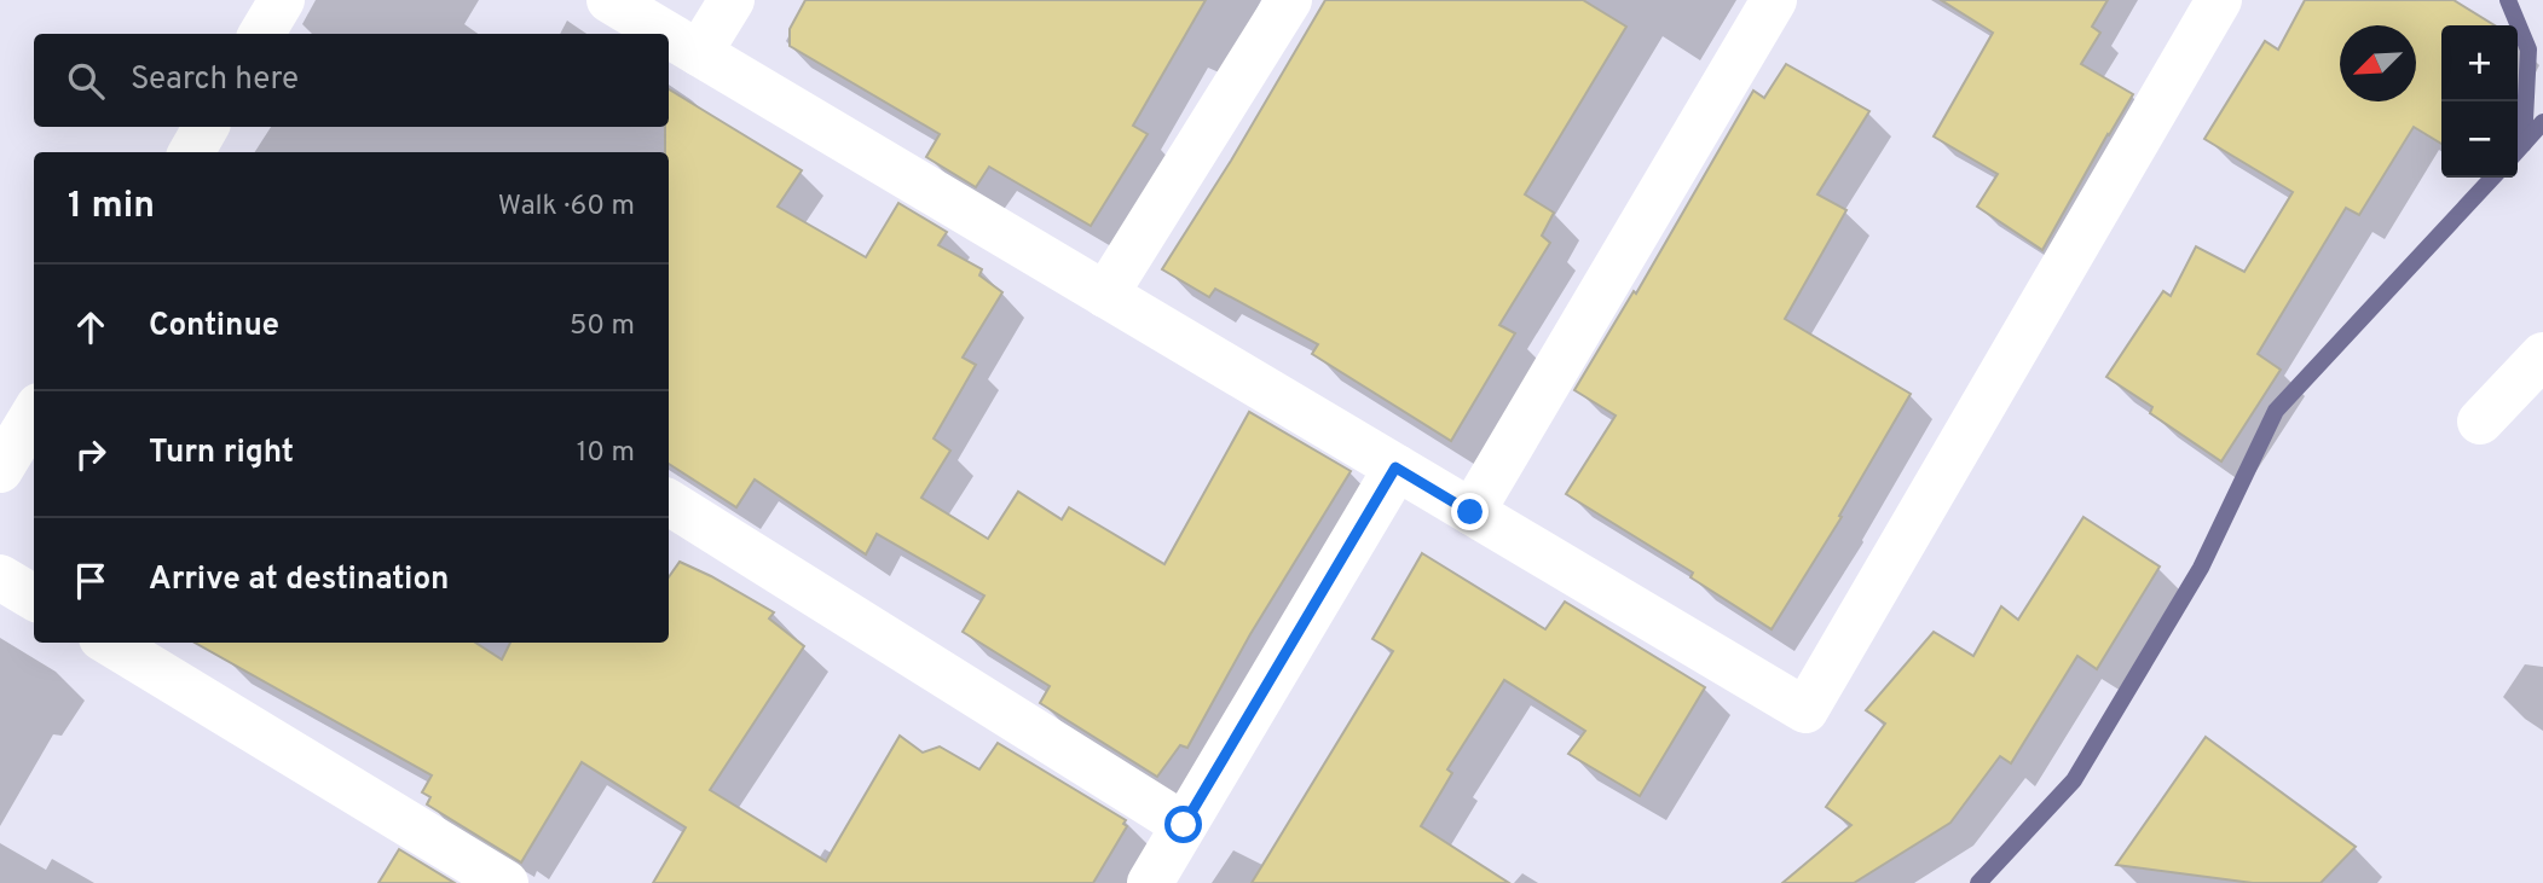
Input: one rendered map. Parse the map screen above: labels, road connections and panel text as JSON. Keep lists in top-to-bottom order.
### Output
{
  "north": "bottom left",
  "page": {
    "map_buttons": ["+", "−"],
    "search": "Search here",
    "heading": ["1 min", "Walk · 60 m"],
    "list": [
      ["Continue", "50 m"],
      ["Turn right", "10 m"],
      "Arrive at destination"
    ]
  }
}
